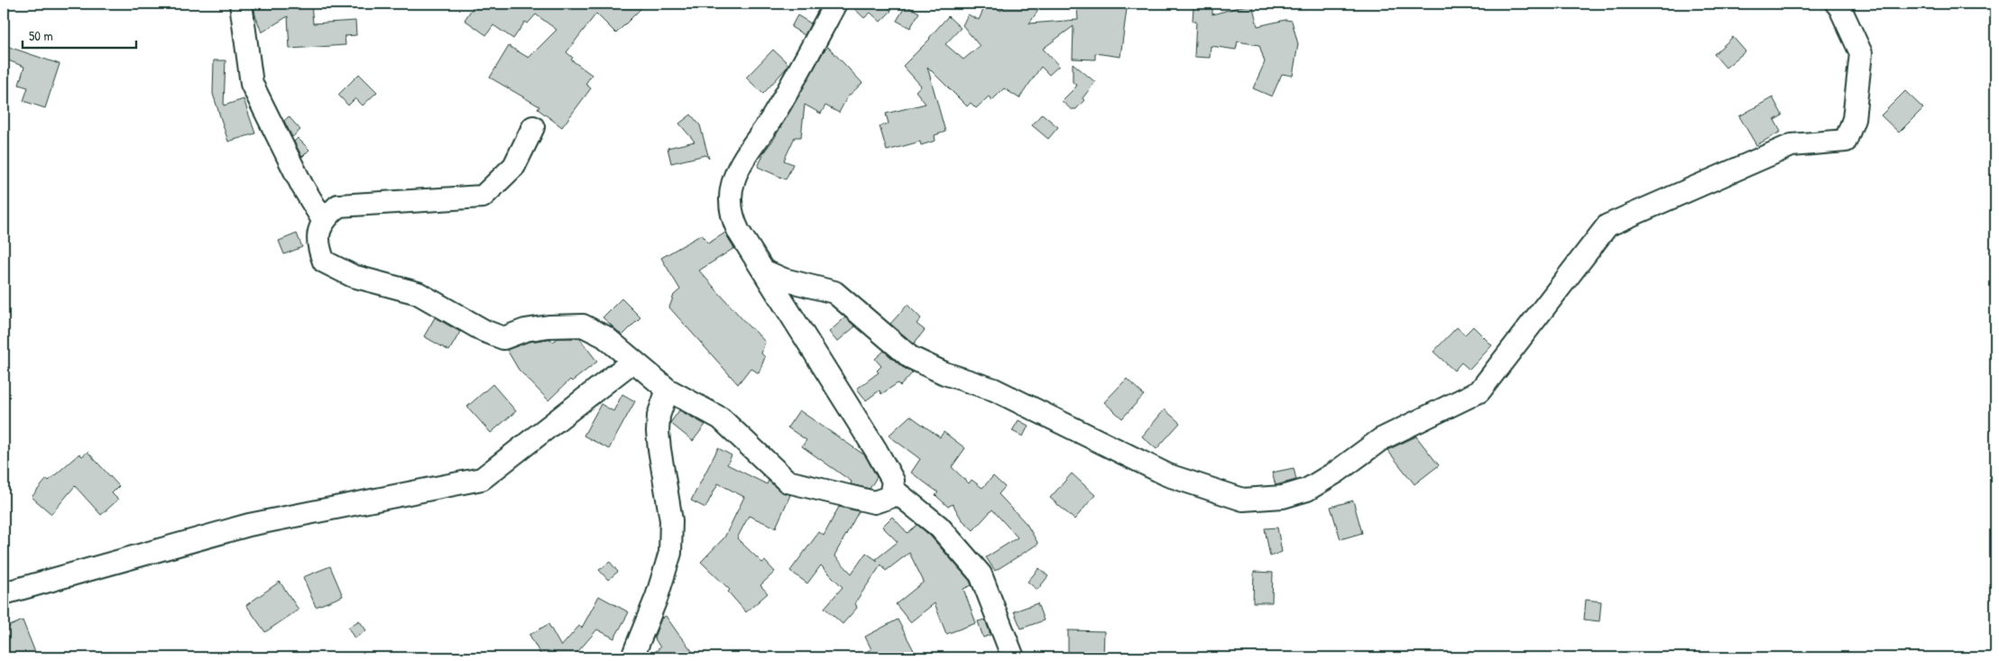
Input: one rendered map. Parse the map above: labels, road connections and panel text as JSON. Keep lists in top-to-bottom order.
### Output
{
  "scale_bar": "50 m"
}
